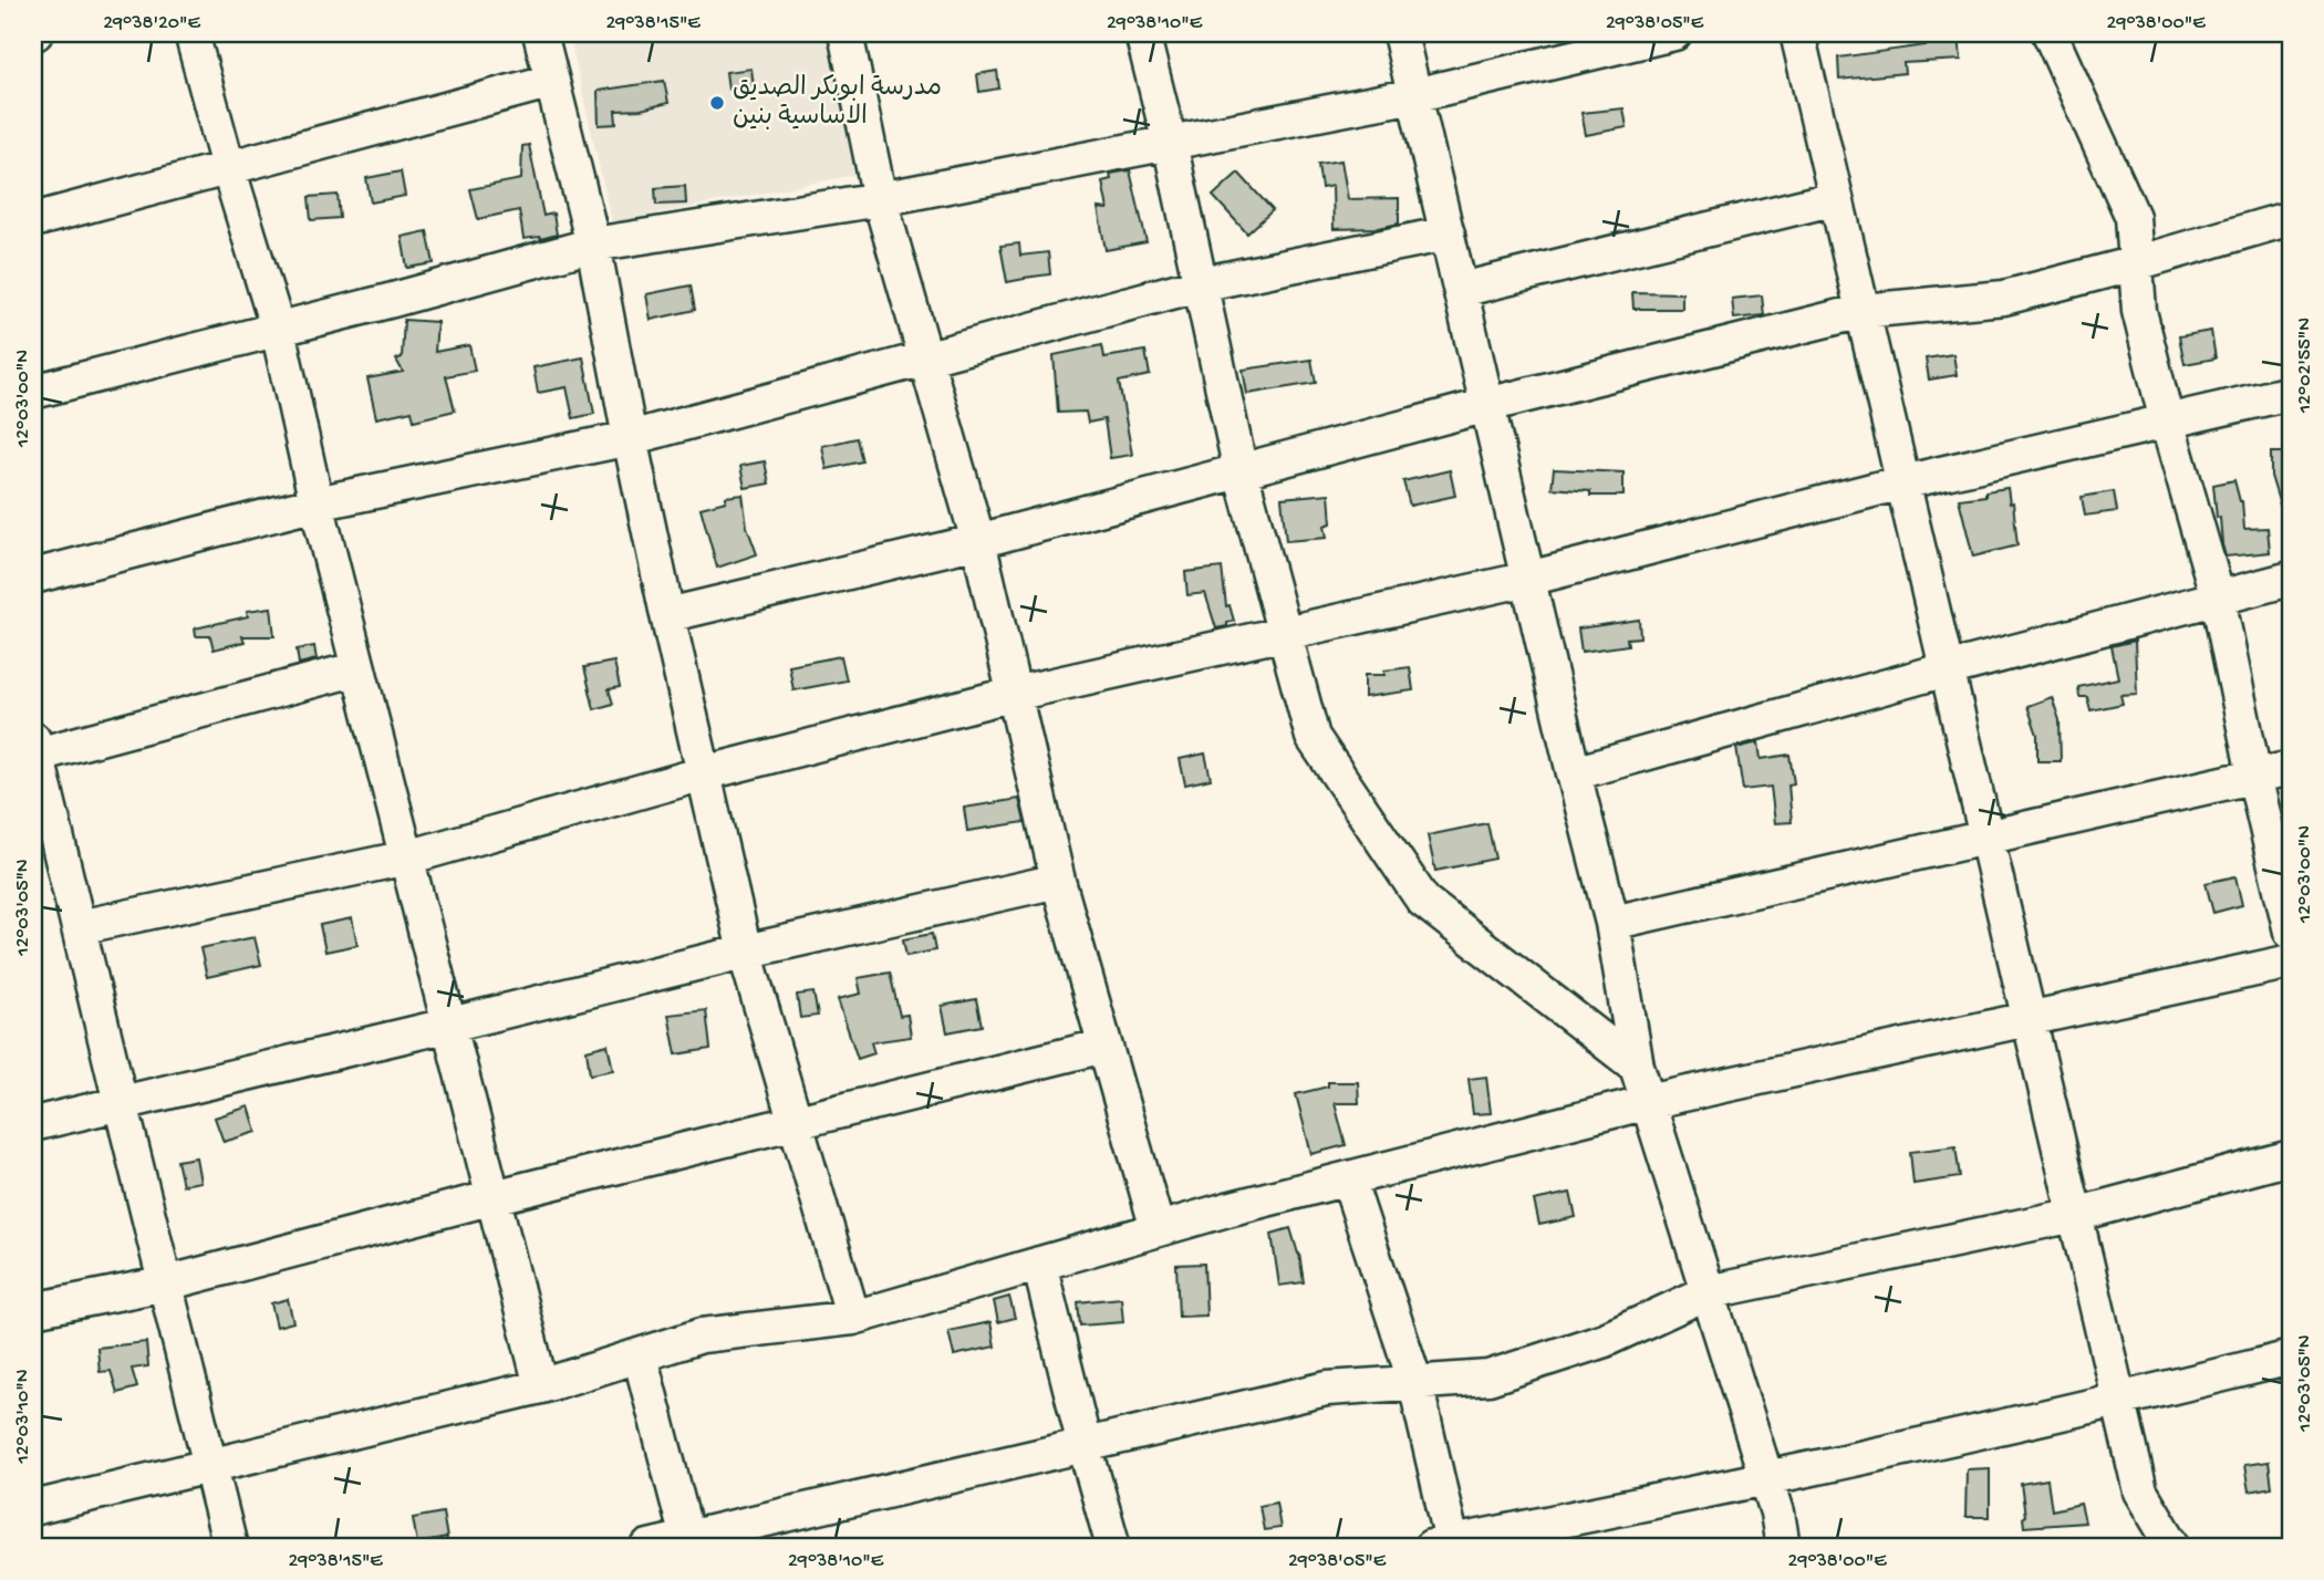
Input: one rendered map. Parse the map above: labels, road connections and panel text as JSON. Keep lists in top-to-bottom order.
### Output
{
  "places": ["مدرسة ابوبكر الصديق الاساسية بنين"],
  "coordinates": [
    "29°38'20\"E",
    "29°38'15\"E",
    "29°38'10\"E",
    "29°38'05\"E",
    "29°38'00\"E",
    "12°02'55\"N",
    "12°03'00\"N",
    "12°03'05\"N",
    "12°03'10\"N"
  ]
}
